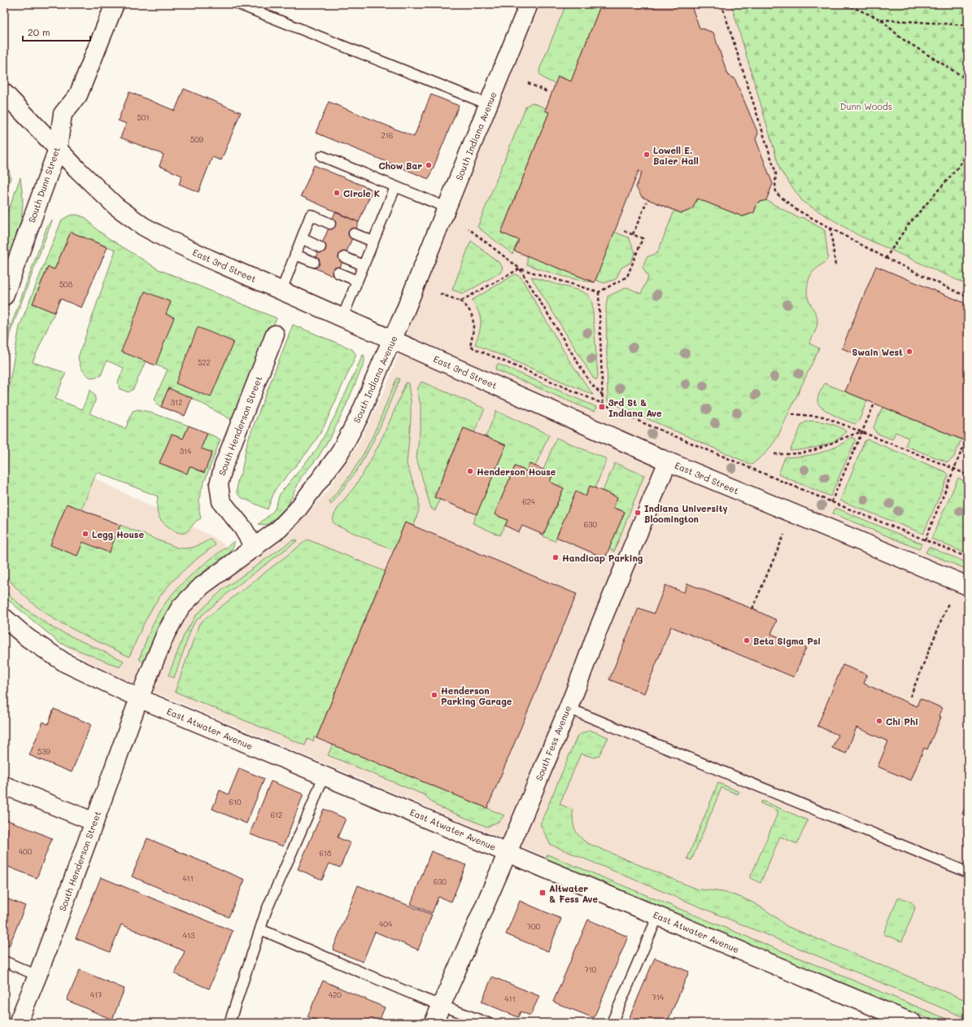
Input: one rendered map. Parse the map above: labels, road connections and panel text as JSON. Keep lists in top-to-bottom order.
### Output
{
  "streets": {
    "street": [
      "South Indiana Avenue",
      "South Dunn Street",
      "East 3rd Street",
      "South Henderson Street",
      "East Atwater Avenue",
      "South Fess Avenue"
    ]
  },
  "crossings": [
    ["South Indiana Avenue", "East 3rd Street"],
    ["South Indiana Avenue", "South Henderson Street"],
    ["South Indiana Avenue", "East Atwater Avenue"],
    ["South Dunn Street", "East 3rd Street"],
    ["East 3rd Street", "South Fess Avenue"],
    ["South Henderson Street", "East Atwater Avenue"],
    ["East Atwater Avenue", "South Fess Avenue"]
  ],
  "parks": ["Dunn Woods"],
  "places": {
    "other": [
      "Lowell E. Baier Hall",
      "Chow Bar",
      "Circle K",
      "Swain West",
      "Henderson House",
      "Indiana University Bloomington",
      "Legg House",
      "Handicap Parking",
      "Beta Sigma Psi",
      "Henderson Parking Garage",
      "Chi Phi"
    ],
    "transit": ["3rd St & Indiana Ave", "Altwater & Fess Ave"]
  },
  "house_numbers": [
    "501",
    "216",
    "509",
    "508",
    "522",
    "312",
    "314",
    "624",
    "630",
    "539",
    "610",
    "612",
    "400",
    "618",
    "411",
    "630",
    "404",
    "700",
    "413",
    "710",
    "417",
    "420",
    "714",
    "411"
  ],
  "scale_bar": "20 m"
}
